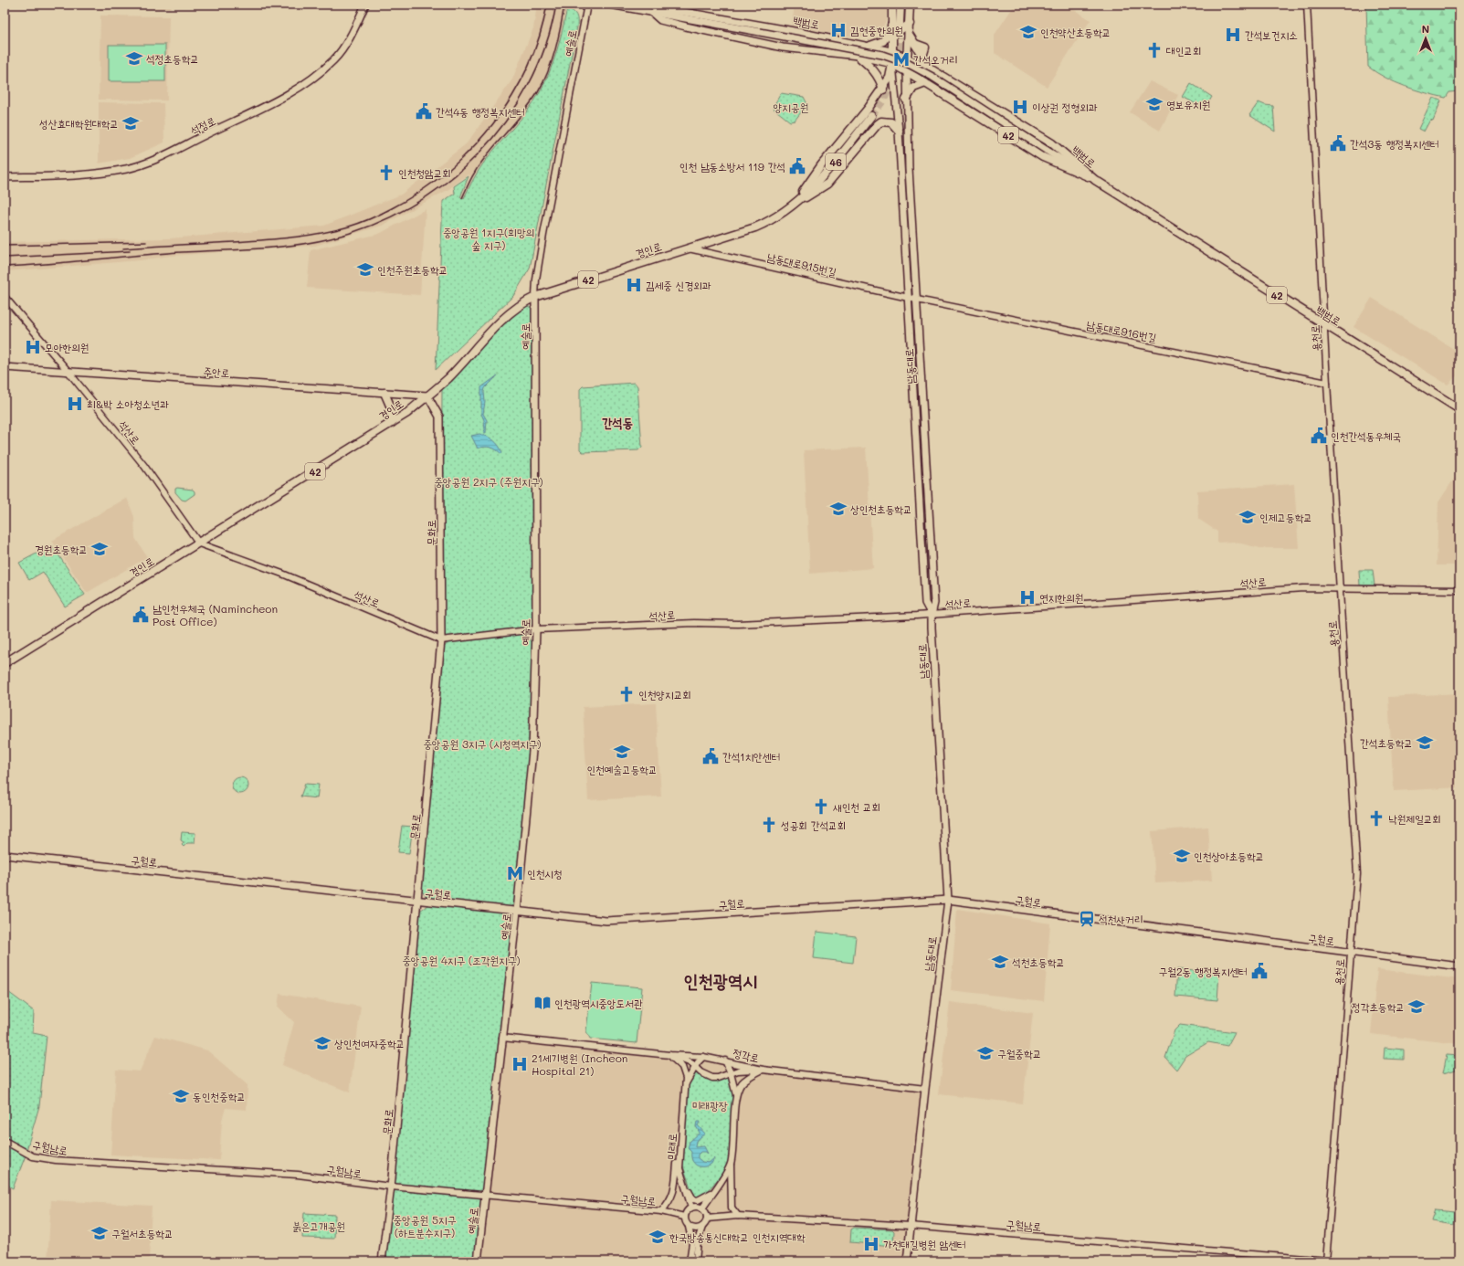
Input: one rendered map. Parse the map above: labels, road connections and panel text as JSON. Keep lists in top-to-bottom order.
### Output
{
  "streets": {
    "main road": [
      "백범로",
      "예술로",
      "석정로",
      "42",
      "46",
      "경인로",
      "남동대로",
      "주안로",
      "문화로",
      "구월로"
    ],
    "street": [
      "남동대로915번길",
      "남동대로916번길",
      "용천로",
      "석산로",
      "정각로",
      "미래로",
      "구월남로"
    ]
  },
  "crossings": [
    ["백범로", "경인로"],
    ["백범로", "용천로"],
    ["백범로", "남동대로"],
    ["예술로", "경인로"],
    ["예술로", "석산로"],
    ["예술로", "구월로"],
    ["예술로", "정각로"],
    ["예술로", "구월남로"],
    ["경인로", "남동대로915번길"],
    ["경인로", "주안로"],
    ["경인로", "석산로"],
    ["경인로", "문화로"],
    ["남동대로915번길", "남동대로916번길"],
    ["남동대로915번길", "남동대로"],
    ["남동대로916번길", "용천로"],
    ["남동대로916번길", "남동대로"],
    ["용천로", "석산로"],
    ["용천로", "구월로"],
    ["용천로", "구월남로"],
    ["남동대로", "석산로"],
    ["남동대로", "구월로"],
    ["남동대로", "구월남로"],
    ["주안로", "석산로"],
    ["주안로", "문화로"],
    ["석산로", "문화로"],
    ["문화로", "구월로"],
    ["문화로", "구월남로"],
    ["미래로", "구월남로"]
  ],
  "districts": ["간석동", "인천광역시"],
  "parks": [
    "양지공원",
    "중앙공원 1지구(희망의 숲 지구)",
    "중앙공원 2지구 (주원지구)",
    "중앙공원 3지구 (시청역지구)",
    "중앙공원 4지구 (조각원지구)",
    "미래광장",
    "중앙공원 5지구 (하트분수지구)",
    "붉은고개공원"
  ],
  "places": {
    "hospital": [
      "김현중한의원",
      "간석보건지소",
      "이상권 정형외과",
      "김세중 신경외과",
      "모아한의원",
      "최&박 소아청소년과",
      "연지한의원",
      "21세기병원 (Incheon Hospital 21)",
      "가천대길병원 암센터"
    ],
    "school or university": [
      "인천약산초등학교",
      "석정초등학교",
      "영보유치원",
      "성산효대학원대학교",
      "인천주원초등학교",
      "상인천초등학교",
      "인제고등학교",
      "경원초등학교",
      "간석초등학교",
      "인천예술고등학교",
      "인천상아초등학교",
      "석천초등학교",
      "정각초등학교",
      "상인천여자중학교",
      "구월중학교",
      "동인천중학교",
      "구월서초등학교",
      "한국방송통신대학교 인천지역대학"
    ],
    "church": [
      "대인교회",
      "인천청암교회",
      "인천양지교회",
      "새인천 교회",
      "낙원제일교회",
      "성공회 간석교회"
    ],
    "metro station": ["간석오거리", "인천시청"],
    "public building": [
      "간석4동 행정복지센터",
      "간석3동 행정복지센터",
      "인천 남동소방서 119 간석",
      "인천간석동우체국",
      "남인천우체국 (Namincheon Post Office)",
      "간석1치안센터",
      "구월2동 행정복지센터"
    ],
    "station": ["석천사거리"],
    "library": ["인천광역시중앙도서관"]
  },
  "north": "top"
}
